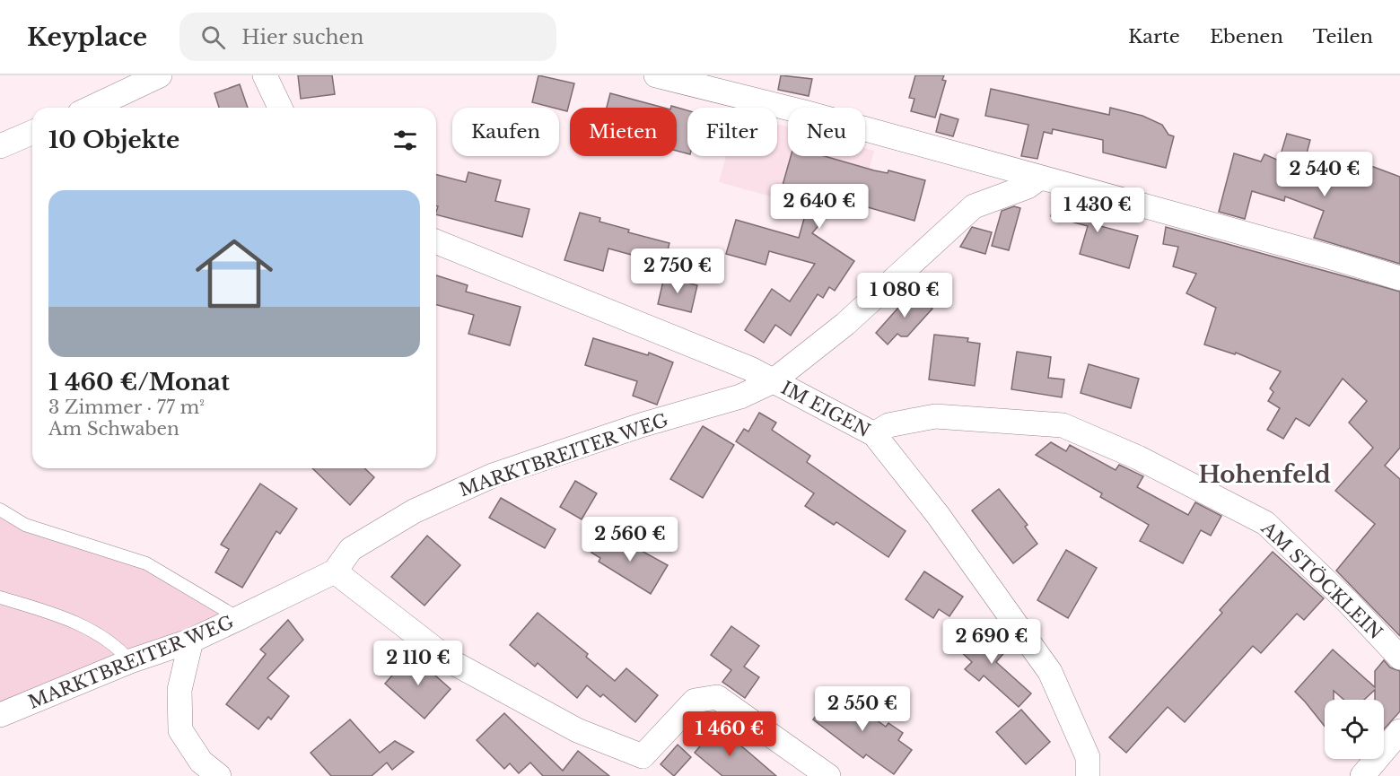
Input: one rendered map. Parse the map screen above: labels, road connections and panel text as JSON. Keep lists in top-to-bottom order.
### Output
{
  "streets": {
    "street": ["IM EIGEN", "MARKTBREITER WEG", "AM STÖCKLEIN"]
  },
  "crossings": [
    ["IM EIGEN", "MARKTBREITER WEG"],
    ["IM EIGEN", "AM STÖCKLEIN"]
  ],
  "districts": ["Hohenfeld"],
  "page": {
    "header": "Keyplace",
    "search": "Hier suchen",
    "nav": ["Karte", "Ebenen", "Teilen"],
    "chip": [
      "Kaufen",
      "Mieten",
      "Filter",
      "Neu"
    ],
    "heading": "10 Objekte",
    "price": [
      "2 540 €",
      "2 640 €",
      "1 430 €",
      "2 750 €",
      "1 080 €",
      "2 560 €",
      "2 690 €",
      "2 110 €",
      "2 550 €",
      "1 460 €"
    ],
    "list": [
      {
        "name": "1 460 €/Monat",
        "note": "3 Zimmer · 77 m² · Am Schwaben"
      }
    ]
  }
}
